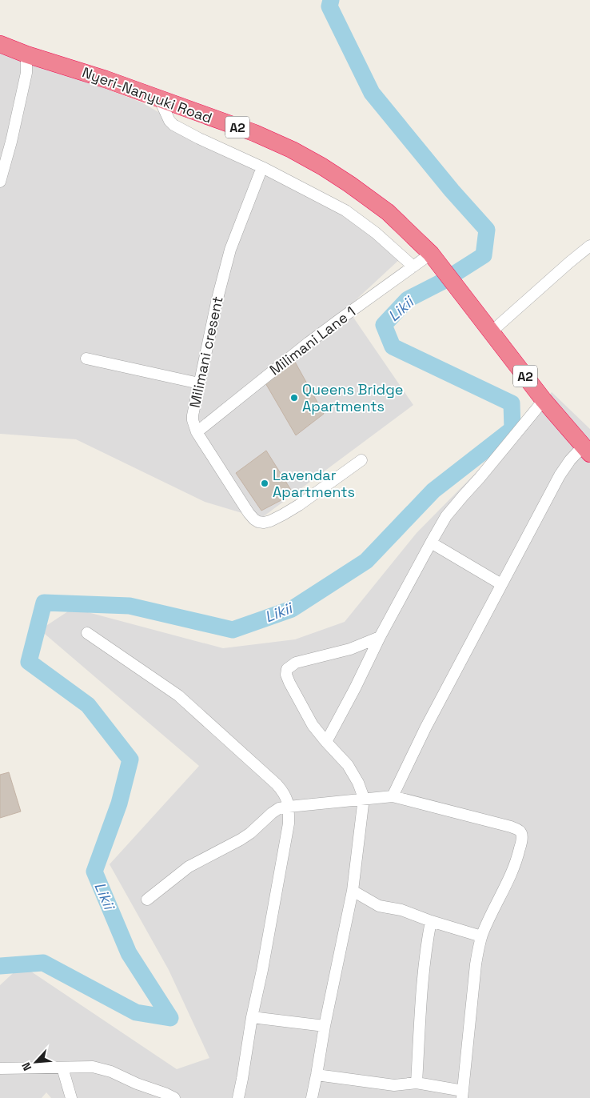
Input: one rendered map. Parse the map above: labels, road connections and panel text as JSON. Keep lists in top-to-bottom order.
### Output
{
  "streets": {
    "highway": ["Nyeri-Nanyuki Road", "A2"],
    "street": ["Milimani Lane 1", "Milimani cresent"]
  },
  "crossings": [
    ["Nyeri-Nanyuki Road", "A2"],
    ["Nyeri-Nanyuki Road", "Milimani Lane 1"],
    ["Milimani Lane 1", "Milimani cresent"]
  ],
  "water": ["Likii"],
  "places": ["Queens Bridge Apartments", "Lavendar Apartments"],
  "north": "bottom left"
}
